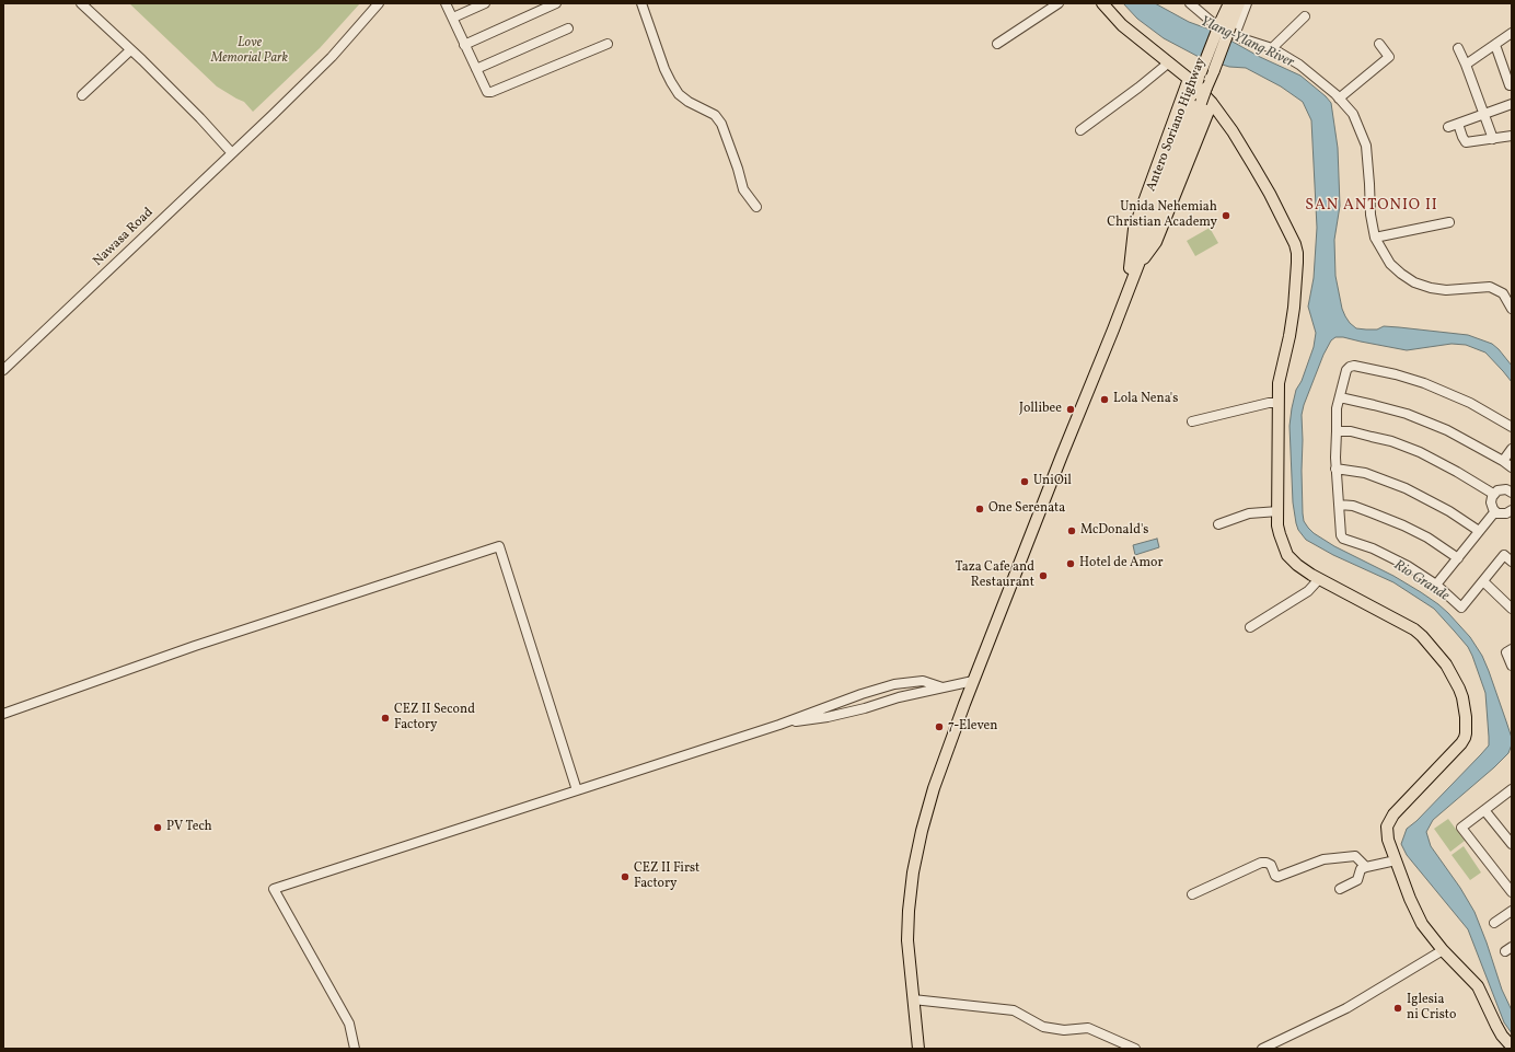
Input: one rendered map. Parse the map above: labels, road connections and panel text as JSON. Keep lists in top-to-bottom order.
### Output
{
  "streets": {
    "main road": ["Antero Soriano Highway"],
    "street": ["Nawasa Road"]
  },
  "districts": ["SAN ANTONIO II"],
  "water": ["Ylang-Ylang River", "Rio Grande"],
  "parks": ["Love Memorial Park"],
  "places": [
    "Unida Nehemiah Christian Academy",
    "Lola Nena's",
    "Jollibee",
    "UniOil",
    "One Serenata",
    "McDonald's",
    "Hotel de Amor",
    "Taza Cafe and Restaurant",
    "CEZ II Second Factory",
    "7-Eleven",
    "PV Tech",
    "CEZ II First Factory",
    "Iglesia ni Cristo"
  ]
}
